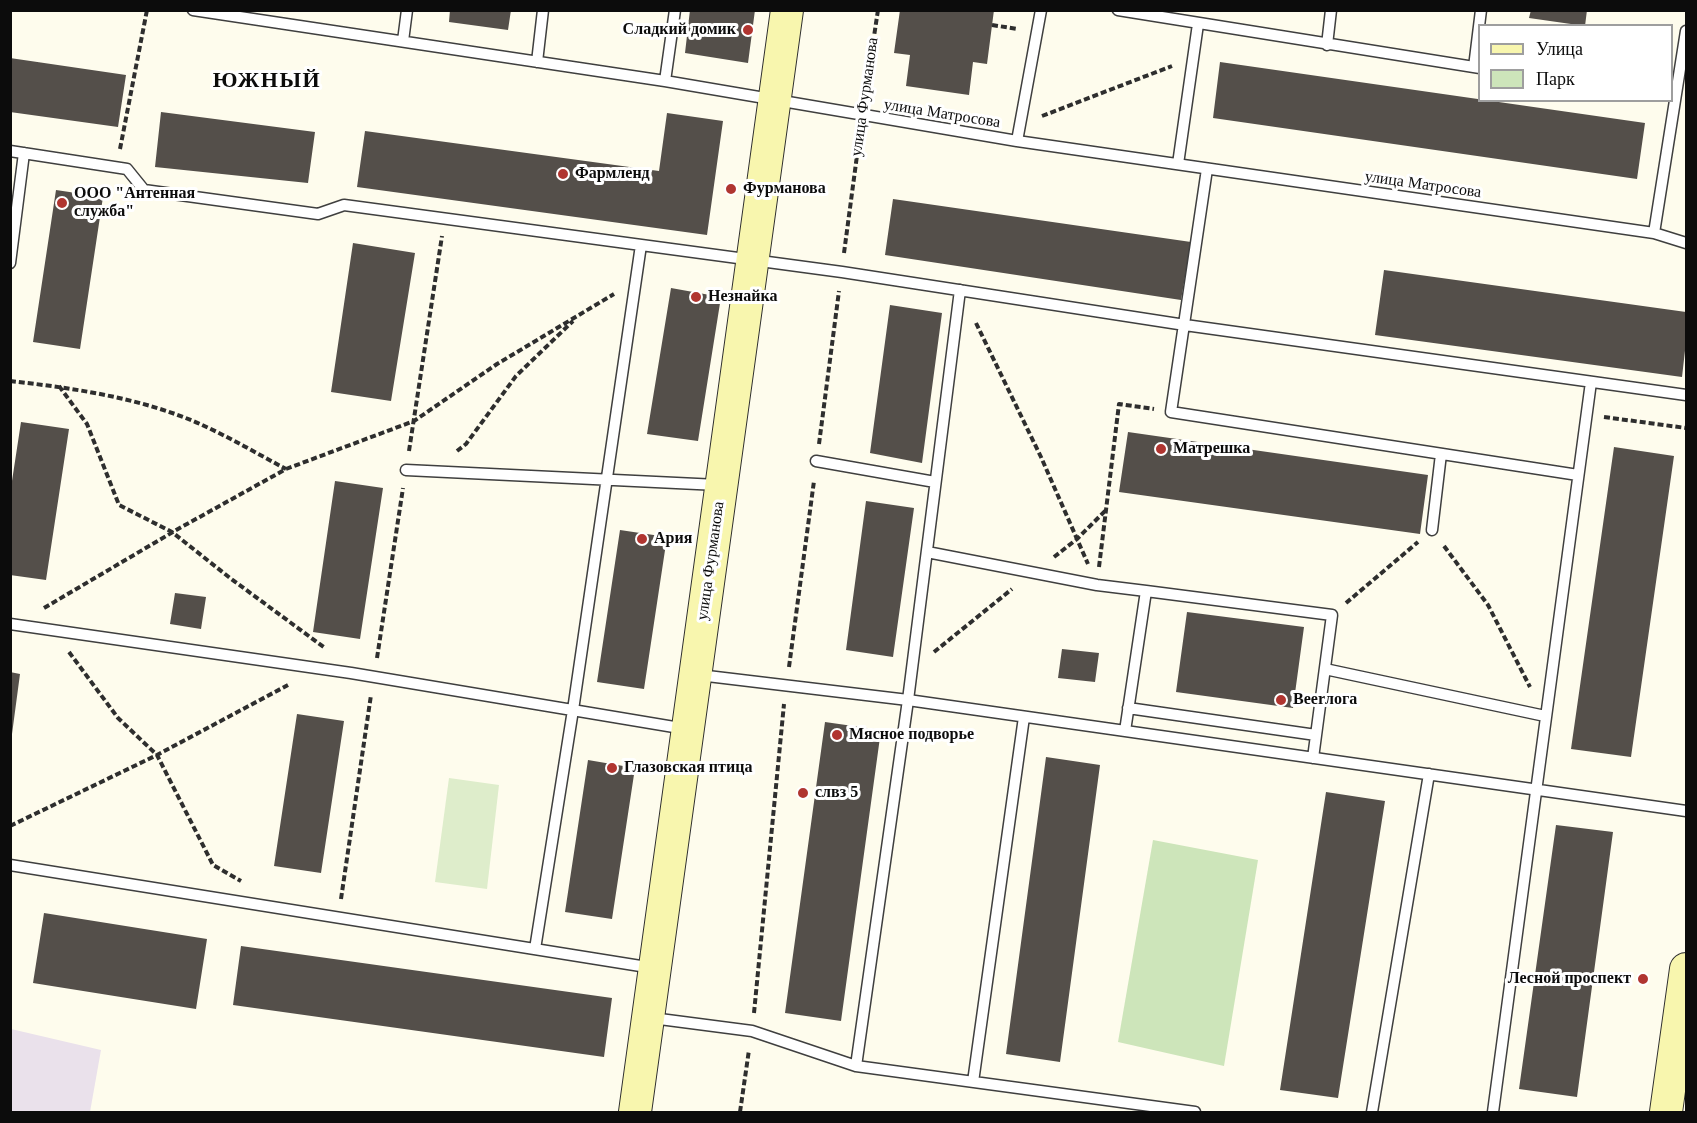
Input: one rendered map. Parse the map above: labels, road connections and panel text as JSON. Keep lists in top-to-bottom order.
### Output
{
  "streets": {
    "main road": ["улица Фурманова"],
    "lane": ["улица Матросова"]
  },
  "crossings": [
    ["улица Фурманова", "улица Матросова"]
  ],
  "districts": ["ЮЖНЫЙ"],
  "places": [
    "Сладкий домик",
    "Фармленд",
    "Фурманова",
    "ООО \"Антенная служба\"",
    "Незнайка",
    "Матрешка",
    "Ария",
    "Beerлога",
    "Мясное подворье",
    "Глазовская птица",
    "слвз 5",
    "Лесной проспект"
  ],
  "legend": ["Улица", "Парк"]
}
